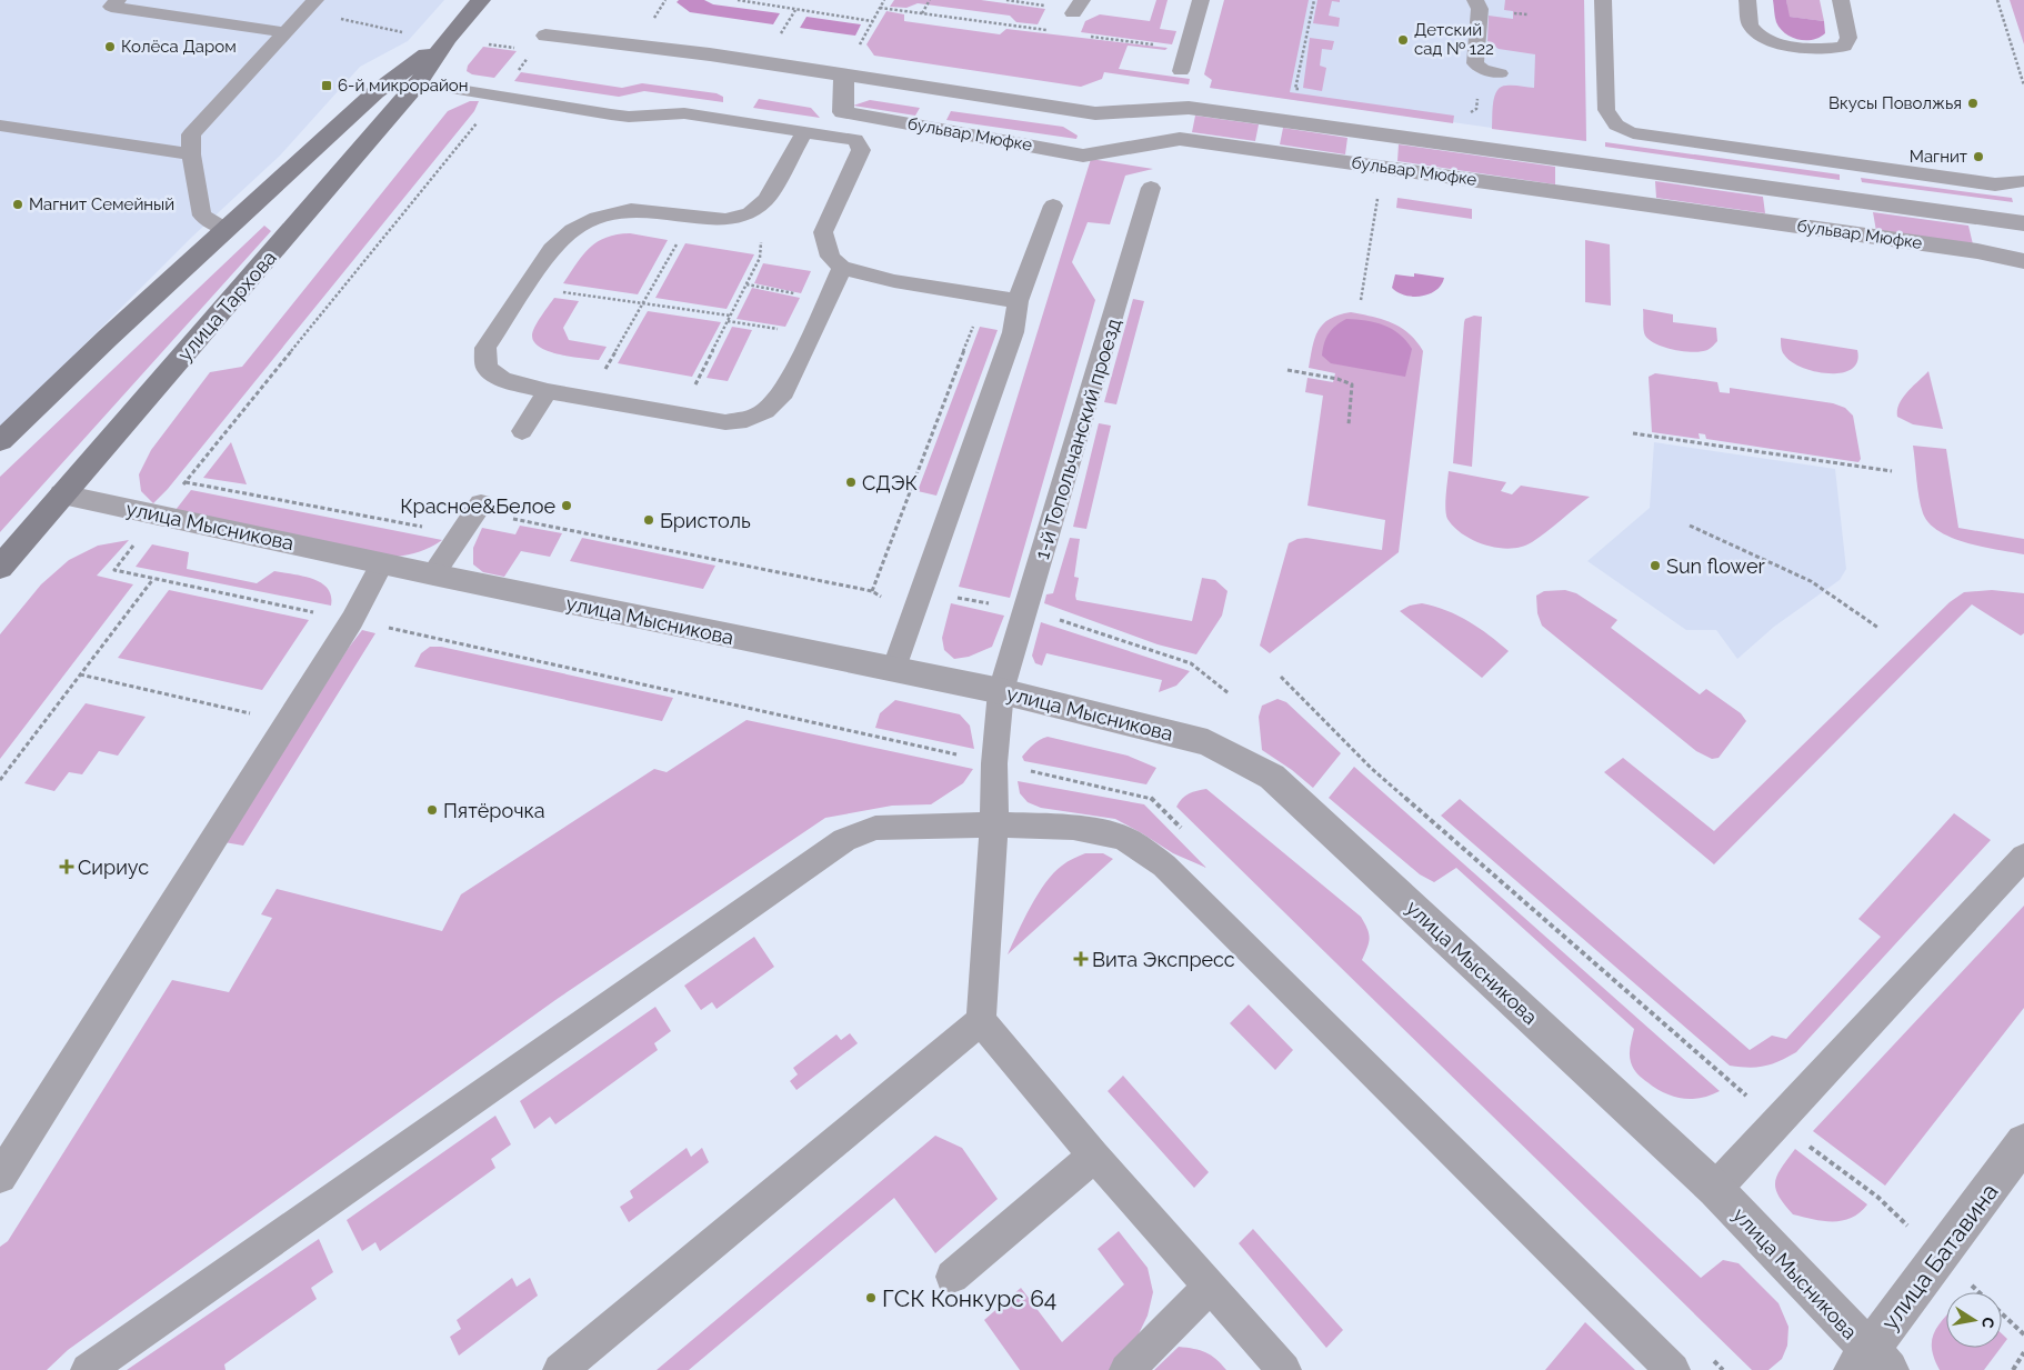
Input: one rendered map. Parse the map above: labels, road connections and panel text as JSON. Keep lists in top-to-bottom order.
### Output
{
  "streets": {
    "main road": ["улица Тархова"],
    "street": ["бульвар Мюфке", "улица Мысникова", "улица Батавина"],
    "lane": ["1-й Топольчанский проезд"]
  },
  "crossings": [
    ["улица Тархова", "улица Мысникова"],
    ["1-й Топольчанский проезд", "улица Мысникова"],
    ["улица Мысникова", "улица Батавина"]
  ],
  "places": {
    "other": [
      "Детский сад № 122",
      "Колёса Даром",
      "Вкусы Поволжья",
      "Магнит",
      "Магнит Семейный",
      "СДЭК",
      "Красное&Белое",
      "Бристоль",
      "Sun flower",
      "Пятёрочка",
      "ГСК Конкурс 64"
    ],
    "transit": ["6-й микрорайон"],
    "health": ["Сириус", "Вита Экспресс"]
  },
  "north": "right"
}
